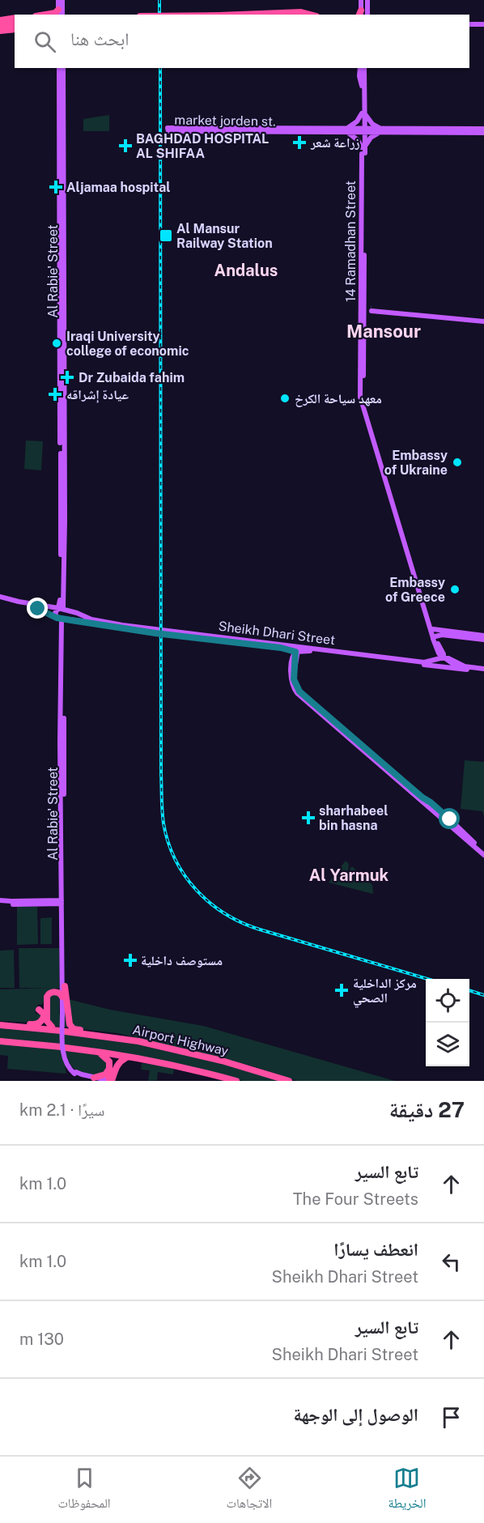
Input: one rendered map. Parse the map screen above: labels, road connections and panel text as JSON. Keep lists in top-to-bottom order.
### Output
{
  "streets": {
    "highway": ["Airport Highway"],
    "main road": [
      "market jorden st.",
      "14 Ramadhan Street",
      "Al Rabie' Street",
      "Sheikh Dhari Street"
    ]
  },
  "crossings": [
    ["market jorden st.", "14 Ramadhan Street"],
    ["14 Ramadhan Street", "Sheikh Dhari Street"],
    ["Al Rabie' Street", "Sheikh Dhari Street"]
  ],
  "districts": ["Andalus", "Mansour", "Al Yarmuk"],
  "places": {
    "health": [
      "زراعة شعر",
      "BAGHDAD HOSPITAL AL SHIFAA",
      "Aljamaa hospital",
      "Dr Zubaida fahim",
      "عيادة إشراقه",
      "sharhabeel bin hasna",
      "مستوصف داخلية",
      "مركز الداخلية الصحي"
    ],
    "transit": ["Al Mansur Railway Station"],
    "other": [
      "Iraqi University college of economic",
      "معهد سياحة الكرخ",
      "Embassy of Ukraine",
      "Embassy of Greece"
    ]
  },
  "page": {
    "search": "ابحث هنا",
    "heading": ["27 دقيقة", "سيرًا · 2.1 km"],
    "list": [
      ["تابع السير", "The Four Streets", "1.0 km"],
      ["انعطف يسارًا", "Sheikh Dhari Street", "1.0 km"],
      ["تابع السير", "Sheikh Dhari Street", "130 m"],
      "الوصول إلى الوجهة"
    ],
    "nav": ["الخريطة", "الاتجاهات", "المحفوظات"]
  }
}
